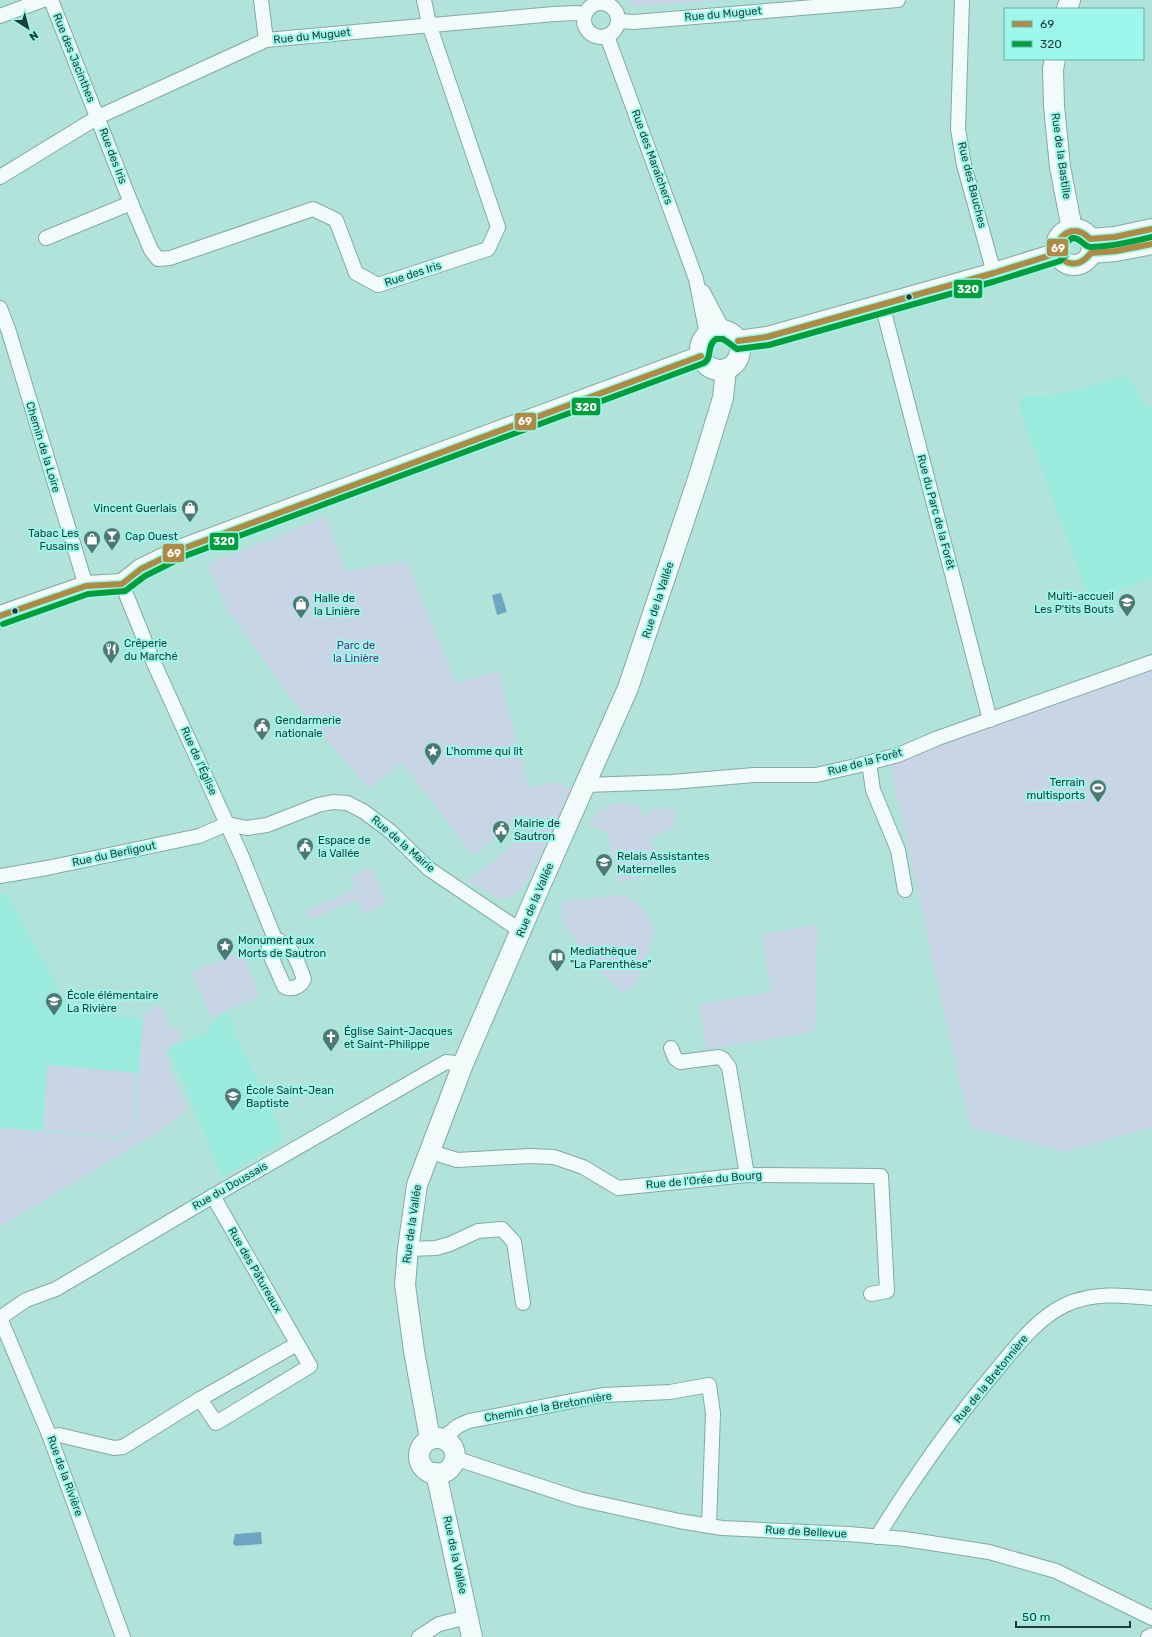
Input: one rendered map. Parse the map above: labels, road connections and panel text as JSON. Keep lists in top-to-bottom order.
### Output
{
  "streets": {
    "street": [
      "Rue du Muguet",
      "Rue des Jacinthes",
      "Rue des Iris",
      "Rue de la Bastille",
      "Rue des Maraîchers",
      "Rue des Bauches",
      "Chemin de la Loire",
      "Rue du Parc de la Forêt",
      "Rue de la Vallée",
      "Rue de l'Église",
      "Rue de la Forêt",
      "Rue de la Mairie",
      "Rue du Berligout",
      "Rue de l'Orée du Bourg",
      "Rue du Doussais",
      "Rue des Pâtureaux",
      "Rue de la Bretonnière",
      "Chemin de la Bretonnière",
      "Rue de la Rivière",
      "Rue de Bellevue"
    ]
  },
  "crossings": [
    ["Rue du Muguet", "Rue des Jacinthes"],
    ["Rue du Muguet", "Rue des Iris"],
    ["Rue du Muguet", "Rue des Maraîchers"],
    ["Rue des Jacinthes", "Rue des Iris"],
    ["Rue des Maraîchers", "Rue de la Vallée"],
    ["Rue du Parc de la Forêt", "Rue de la Forêt"],
    ["Rue de la Vallée", "Rue de la Forêt"],
    ["Rue de la Vallée", "Rue de la Mairie"],
    ["Rue de la Vallée", "Rue de l'Orée du Bourg"],
    ["Rue de la Vallée", "Rue du Doussais"],
    ["Rue de la Vallée", "Chemin de la Bretonnière"],
    ["Rue de la Vallée", "Rue de Bellevue"],
    ["Rue de l'Église", "Rue de la Mairie"],
    ["Rue de l'Église", "Rue du Berligout"],
    ["Rue de la Mairie", "Rue du Berligout"],
    ["Rue du Doussais", "Rue des Pâtureaux"],
    ["Rue du Doussais", "Rue de la Rivière"],
    ["Rue de la Bretonnière", "Rue de Bellevue"],
    ["Chemin de la Bretonnière", "Rue de Bellevue"]
  ],
  "parks": ["Parc de la Linière"],
  "places": {
    "shop": ["Vincent Guerlais", "Tabac Les Fusains", "Halle de la Linière"],
    "bar": ["Cap Ouest"],
    "school or university": [
      "Multi-accueil Les P'tits Bouts",
      "Relais Assistantes Maternelles",
      "École élémentaire La Rivière",
      "École Saint-Jean Baptiste"
    ],
    "restaurant": ["Crêperie du Marché"],
    "public building": ["Gendarmerie nationale", "Mairie de Sautron", "Espace de la Vallée"],
    "place": ["L'homme qui lit", "Monument aux Morts de Sautron"],
    "sports": ["Terrain multisports"],
    "library": ["Mediathèque \"La Parenthèse\""],
    "church": ["Église Saint-Jacques et Saint-Philippe"]
  },
  "lines": ["transit line 69", "transit line 320"],
  "legend": ["69", "320"],
  "scale_bar": "50 m",
  "north": "bottom right"
}
